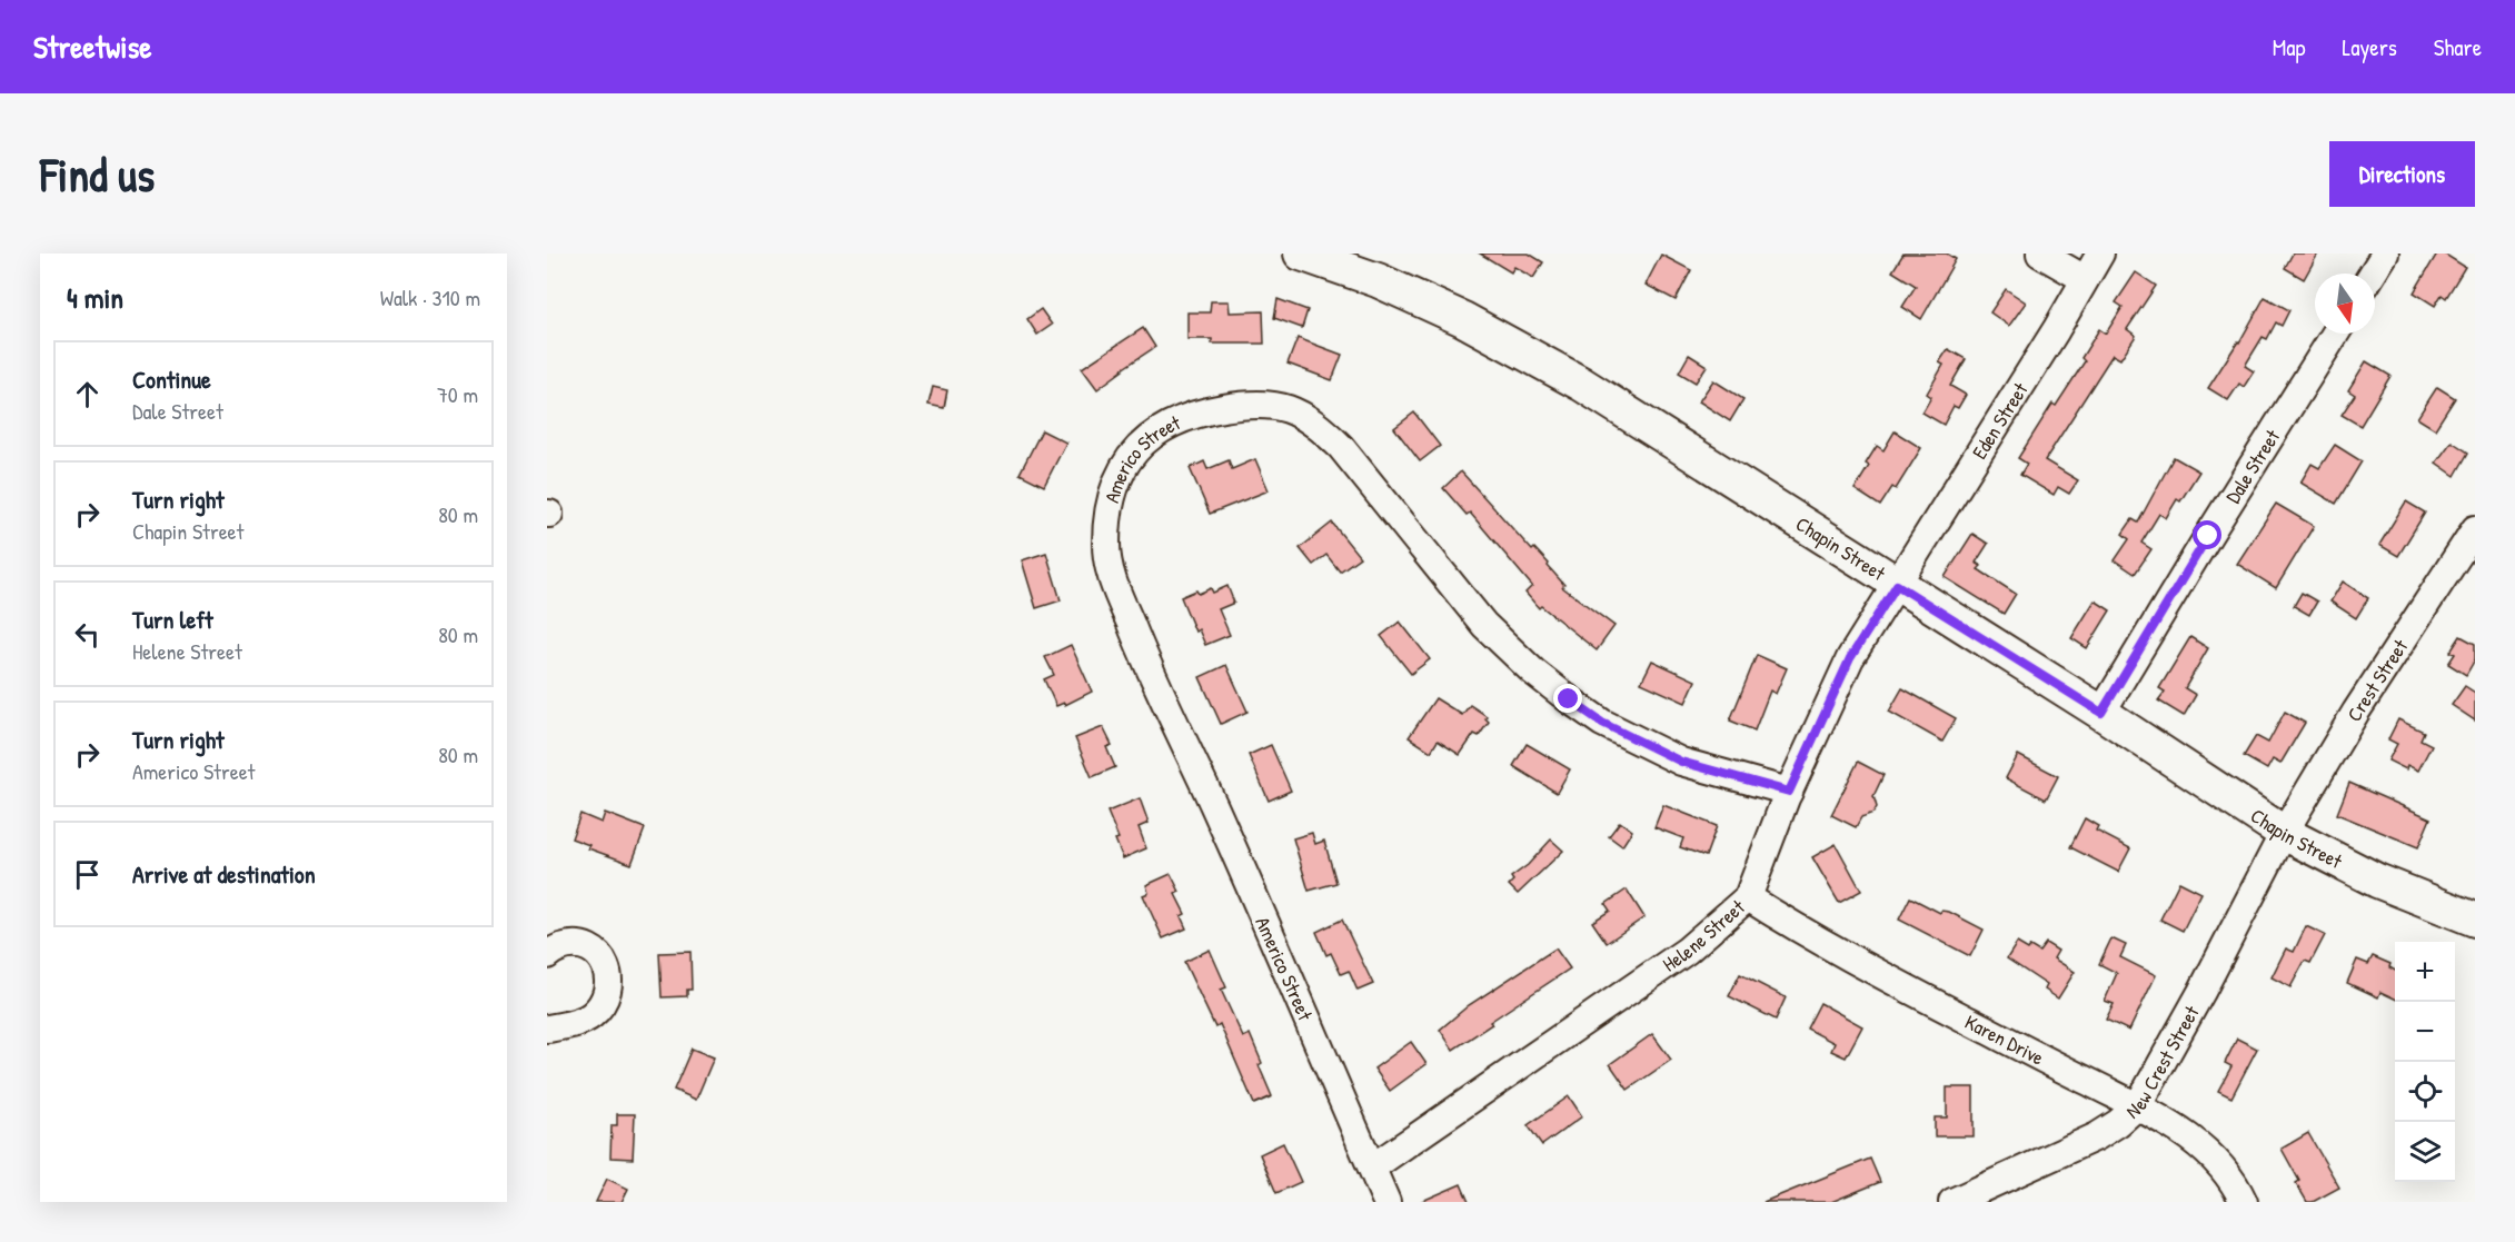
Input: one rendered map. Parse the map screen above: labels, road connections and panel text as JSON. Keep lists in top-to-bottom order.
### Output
{
  "streets": {
    "main road": ["Chapin Street"],
    "street": [
      "Eden Street",
      "Americo Street",
      "Dale Street",
      "Crest Street",
      "Helene Street",
      "Karen Drive",
      "New Crest Street"
    ]
  },
  "crossings": [
    ["Eden Street", "Chapin Street"],
    ["Eden Street", "Helene Street"],
    ["Americo Street", "Helene Street"],
    ["Dale Street", "Chapin Street"],
    ["Chapin Street", "Crest Street"],
    ["Chapin Street", "Helene Street"],
    ["Chapin Street", "New Crest Street"],
    ["Crest Street", "New Crest Street"],
    ["Helene Street", "Karen Drive"],
    ["Karen Drive", "New Crest Street"]
  ],
  "north": "bottom",
  "page": {
    "header": "Streetwise",
    "nav": ["Map", "Layers", "Share"],
    "buttons": "Directions",
    "title": "Find us",
    "heading": ["4 min", "Walk · 310 m"],
    "list": [
      ["Continue", "Dale Street", "70 m"],
      ["Turn right", "Chapin Street", "80 m"],
      ["Turn left", "Helene Street", "80 m"],
      ["Turn right", "Americo Street", "80 m"],
      "Arrive at destination"
    ],
    "map_buttons": ["+", "−"]
  }
}
